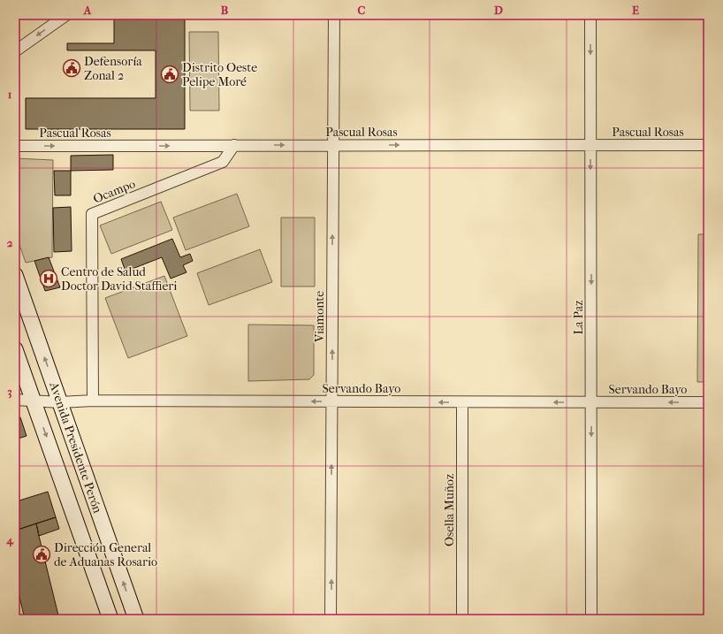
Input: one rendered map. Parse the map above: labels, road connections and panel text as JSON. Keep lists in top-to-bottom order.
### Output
{
  "streets": {
    "main road": ["Avenida Presidente Perón"],
    "street": [
      "Pascual Rosas",
      "Ocampo",
      "Viamonte",
      "La Paz",
      "Servando Bayo",
      "Osella Muñoz"
    ]
  },
  "crossings": [
    ["Pascual Rosas", "Ocampo"],
    ["Pascual Rosas", "Viamonte"],
    ["Pascual Rosas", "La Paz"],
    ["Ocampo", "Servando Bayo"],
    ["Viamonte", "Servando Bayo"],
    ["La Paz", "Servando Bayo"],
    ["Servando Bayo", "Avenida Presidente Perón"],
    ["Servando Bayo", "Osella Muñoz"]
  ],
  "one_way": [
    "Pascual Rosas",
    "Viamonte",
    "La Paz",
    "Servando Bayo"
  ],
  "places": {
    "public building": ["Defensoría Zonal 2", "Distrito Oeste Pelipe Moré", "Dirección General de Aduanas Rosario"],
    "hospital": ["Centro de Salud Doctor David Staffieri"]
  },
  "grid": {
    "columns": [
      "A",
      "B",
      "C",
      "D",
      "E"
    ],
    "rows": [
      "1",
      "2",
      "3",
      "4"
    ]
  }
}
